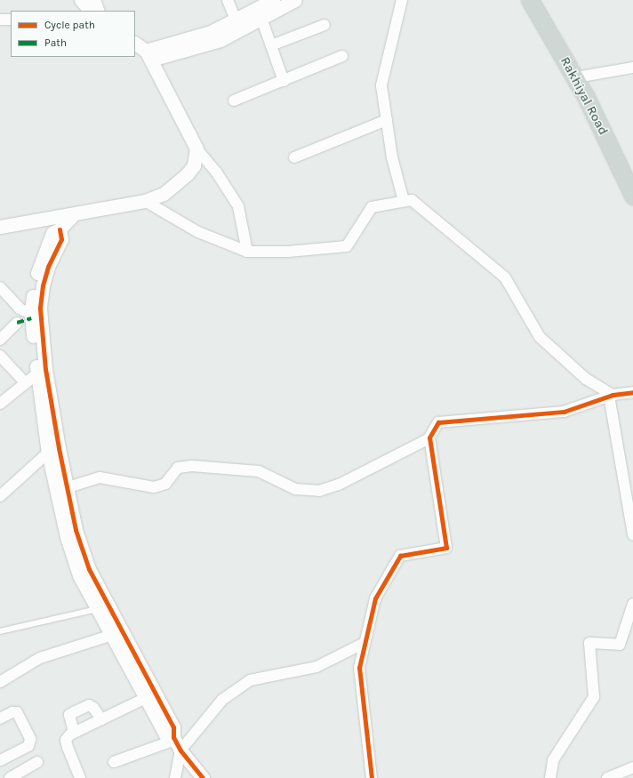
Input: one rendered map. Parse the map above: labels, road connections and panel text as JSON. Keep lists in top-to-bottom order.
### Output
{
  "streets": {
    "main road": ["Rakhiyal Road"]
  },
  "legend": ["Cycle path", "Path"]
}
